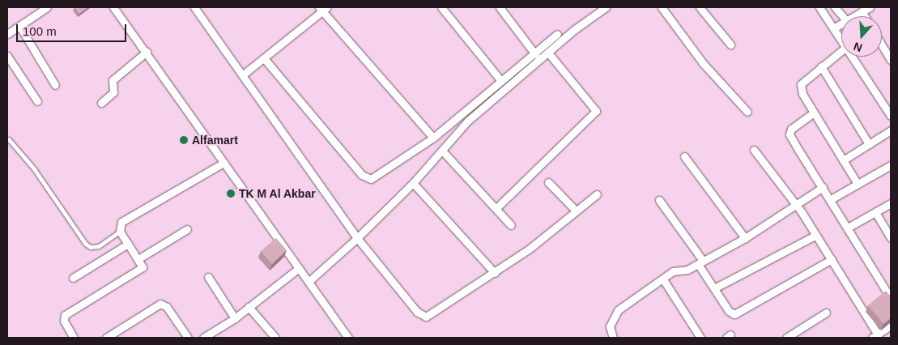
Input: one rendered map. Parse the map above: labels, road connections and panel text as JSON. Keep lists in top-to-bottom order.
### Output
{
  "places": ["Alfamart", "TK M Al Akbar"],
  "scale_bar": "100 m",
  "north": "bottom"
}
